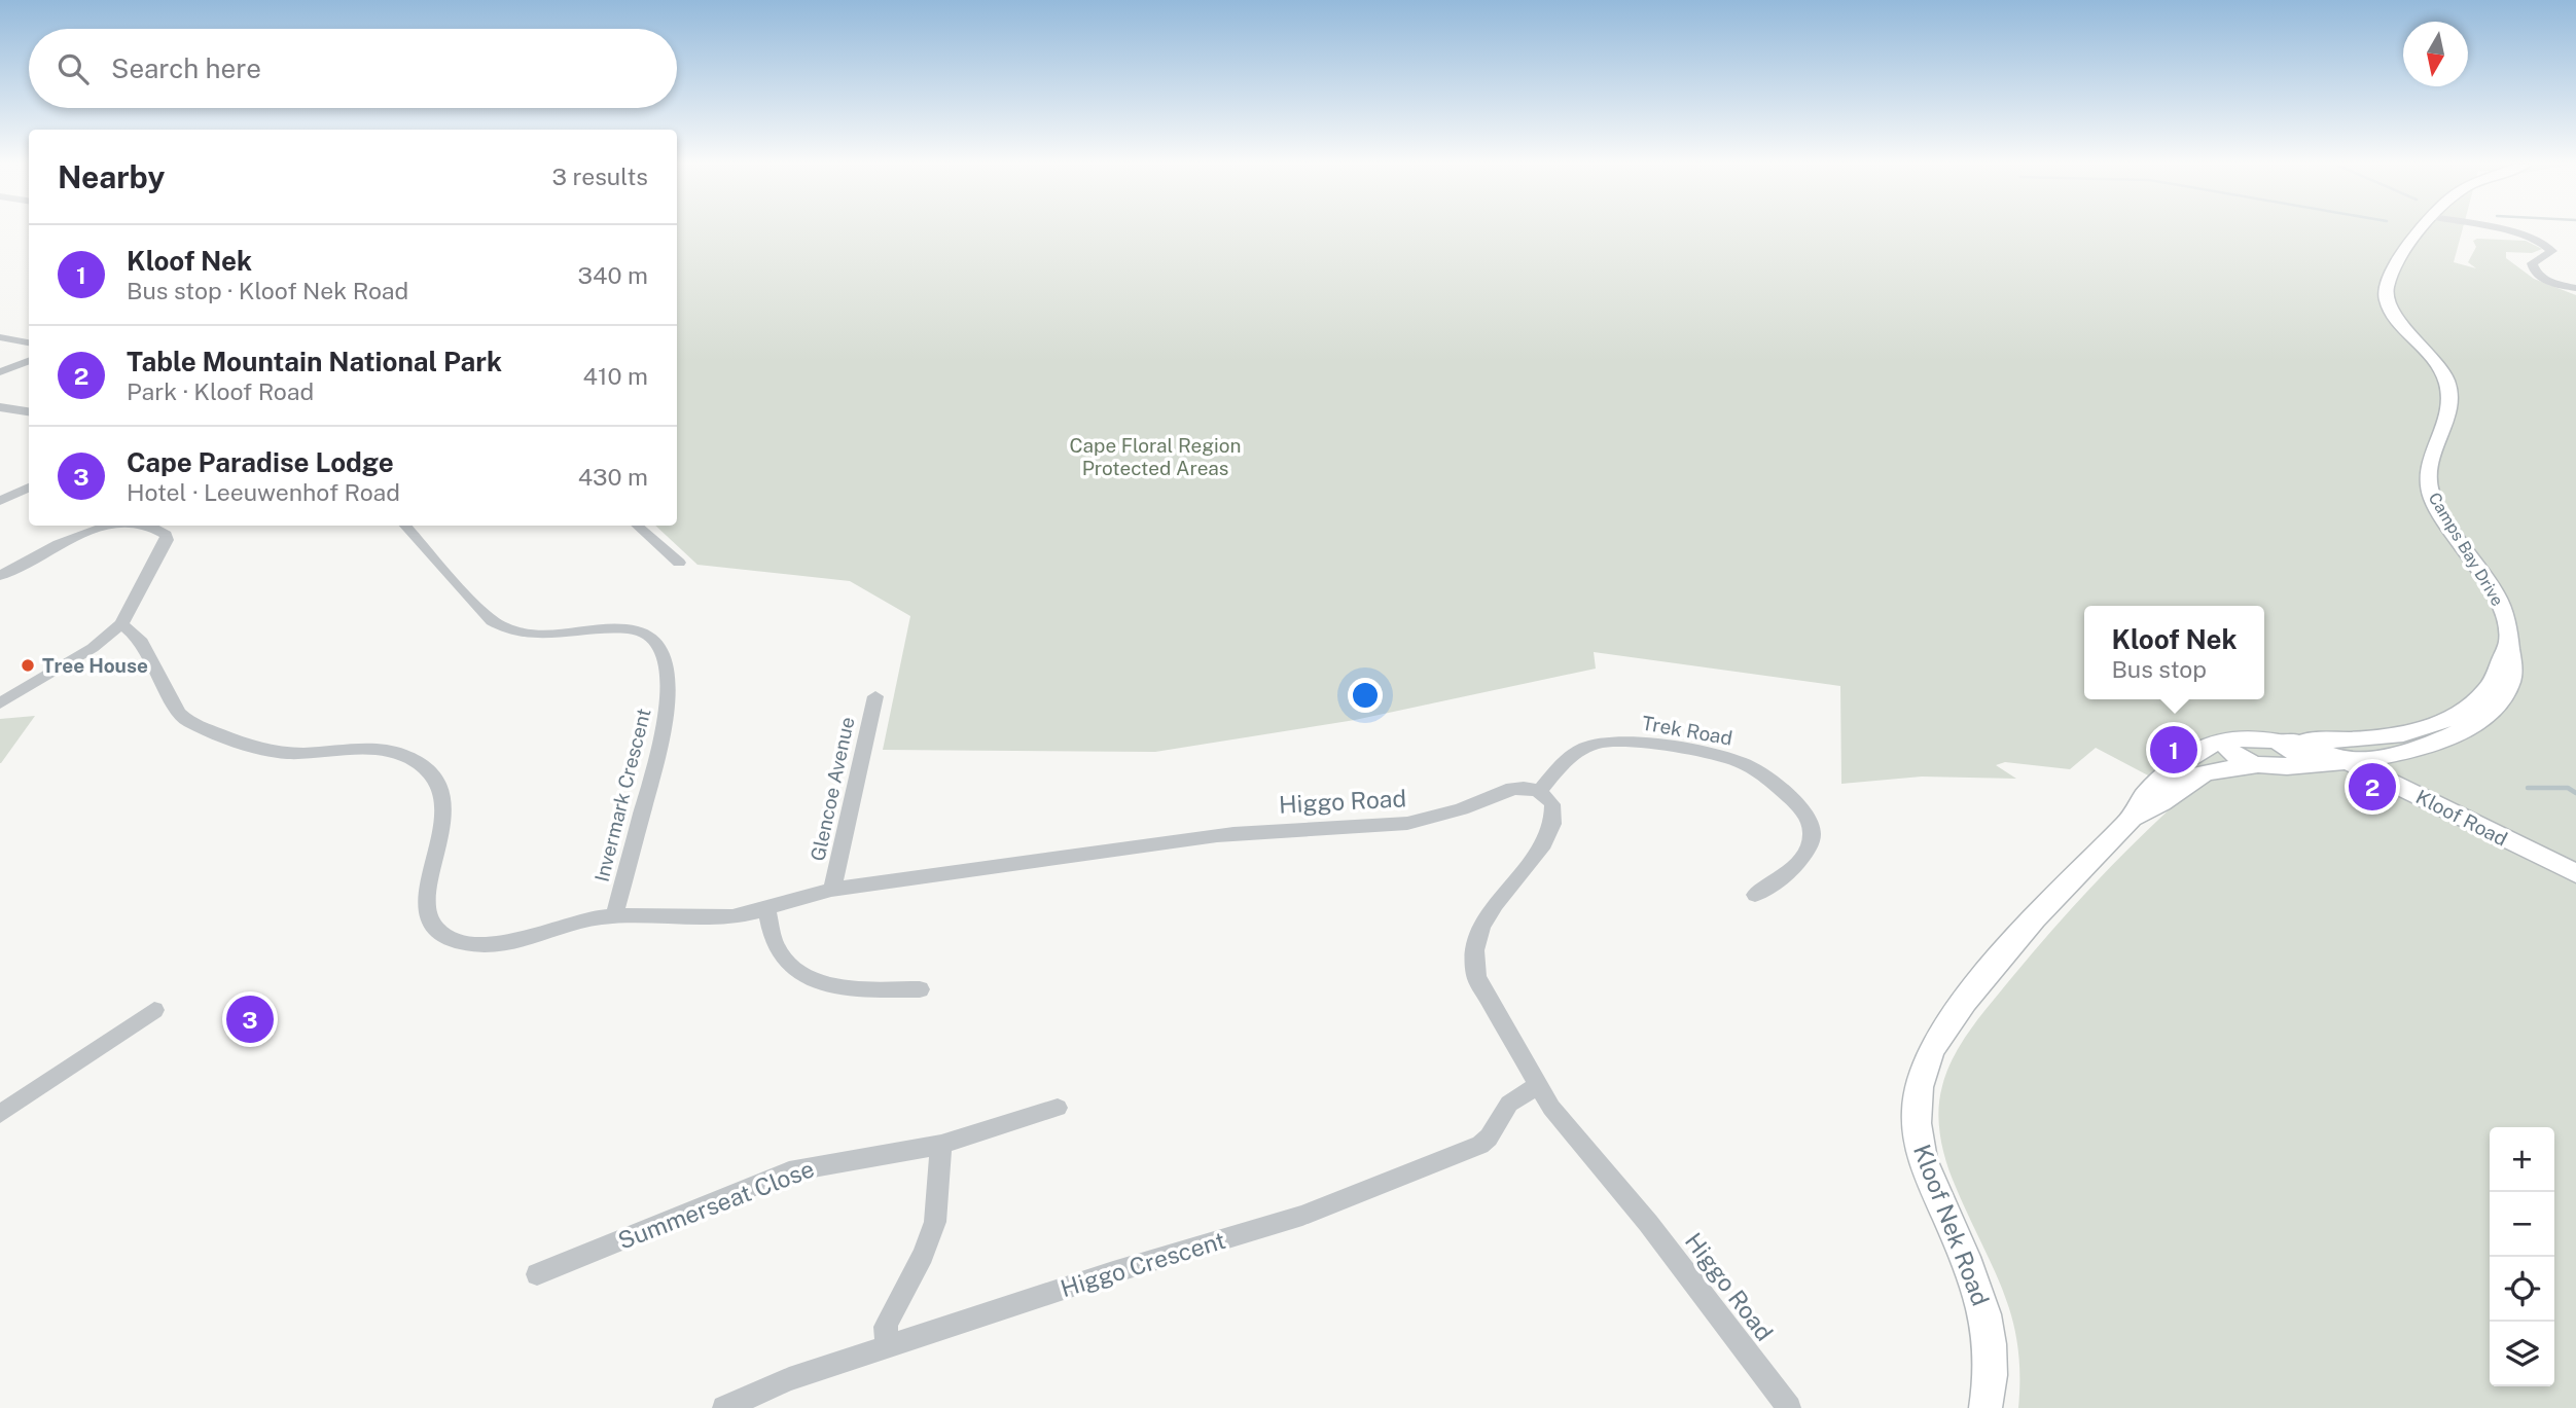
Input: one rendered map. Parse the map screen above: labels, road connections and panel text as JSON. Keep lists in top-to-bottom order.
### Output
{
  "streets": {
    "main road": ["Camps Bay Drive", "Kloof Road", "Kloof Nek Road"],
    "street": [
      "Trek Road",
      "Glencoe Avenue",
      "Invermark Crescent",
      "Higgo Road",
      "Summerseat Close",
      "Higgo Crescent"
    ]
  },
  "crossings": [
    ["Camps Bay Drive", "Kloof Road"],
    ["Camps Bay Drive", "Kloof Nek Road"],
    ["Trek Road", "Higgo Road"],
    ["Glencoe Avenue", "Higgo Road"],
    ["Invermark Crescent", "Higgo Road"],
    ["Higgo Road", "Higgo Crescent"]
  ],
  "parks": ["Cape Floral Region Protected Areas"],
  "places": ["Tree House"],
  "north": "bottom",
  "page": {
    "search": "Search here",
    "heading": ["Nearby", "3 results"],
    "list": [
      {
        "mark": "1",
        "name": "Kloof Nek",
        "note": "Bus stop · Kloof Nek Road",
        "value": "340 m"
      },
      {
        "mark": "2",
        "name": "Table Mountain National Park",
        "note": "Park · Kloof Road",
        "value": "410 m"
      },
      {
        "mark": "3",
        "name": "Cape Paradise Lodge",
        "note": "Hotel · Leeuwenhof Road",
        "value": "430 m"
      }
    ],
    "popup": ["Kloof Nek", "Bus stop"],
    "pins": ["1", "2", "3"],
    "map_buttons": ["+", "−"]
  }
}
